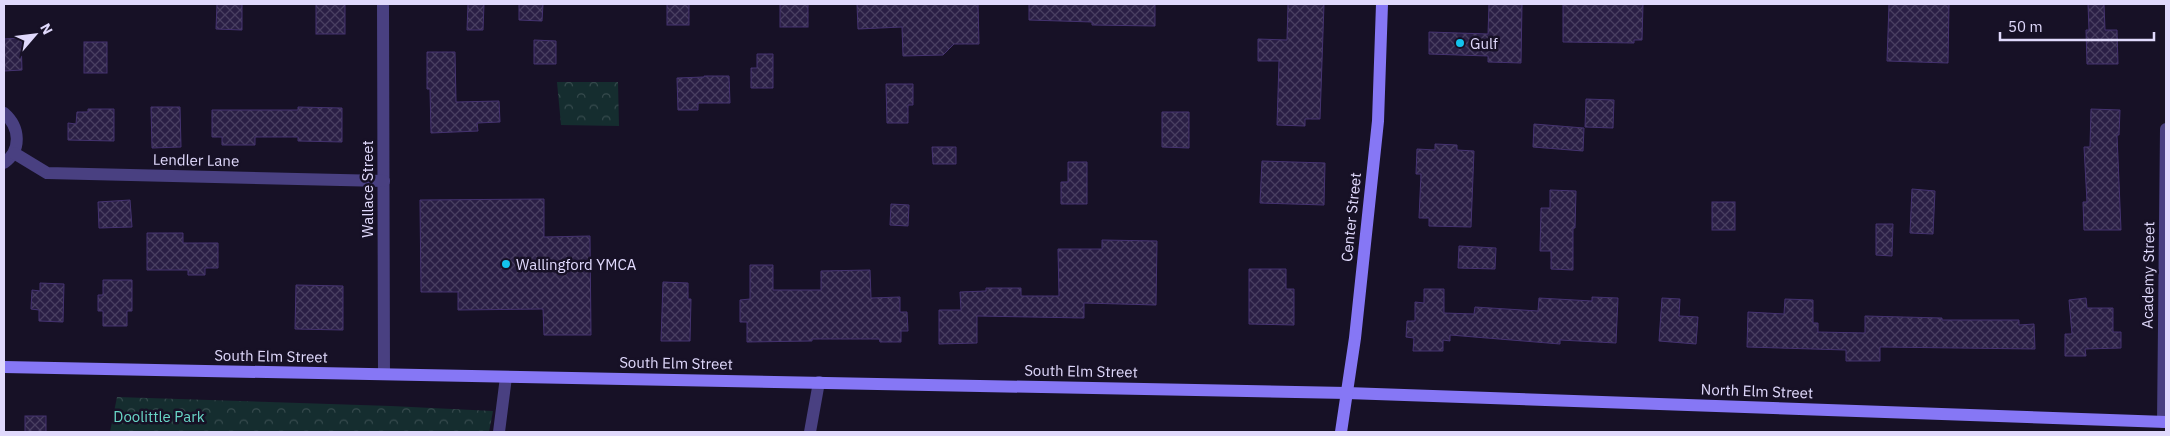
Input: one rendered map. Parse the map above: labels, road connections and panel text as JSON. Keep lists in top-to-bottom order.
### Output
{
  "streets": {
    "main road": ["Center Street", "South Elm Street", "North Elm Street"],
    "street": ["Lendler Lane", "Wallace Street", "Academy Street"]
  },
  "crossings": [
    ["Lendler Lane", "Wallace Street"],
    ["Wallace Street", "South Elm Street"],
    ["Center Street", "South Elm Street"],
    ["Center Street", "North Elm Street"],
    ["Academy Street", "North Elm Street"],
    ["South Elm Street", "North Elm Street"]
  ],
  "parks": ["Doolittle Park"],
  "places": ["Gulf", "Wallingford YMCA"],
  "scale_bar": "50 m",
  "north": "top right"
}
